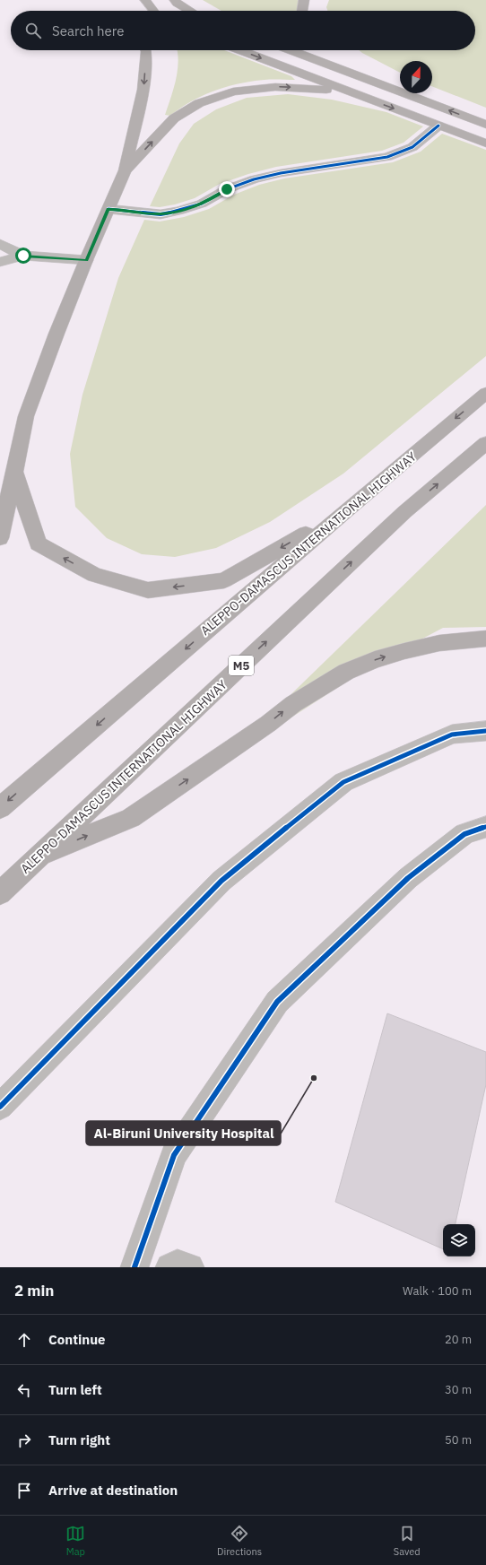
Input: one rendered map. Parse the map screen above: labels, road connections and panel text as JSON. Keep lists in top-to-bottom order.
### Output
{
  "streets": {
    "highway": ["ALEPPO-DAMASCUS INTERNATIONAL HIGHWAY", "M5"]
  },
  "places": ["Al-Biruni University Hospital"],
  "north": "top",
  "page": {
    "search": "Search here",
    "heading": ["2 min", "Walk · 100 m"],
    "list": [
      ["Continue", "20 m"],
      ["Turn left", "30 m"],
      ["Turn right", "50 m"],
      "Arrive at destination"
    ],
    "nav": ["Map", "Directions", "Saved"]
  }
}
